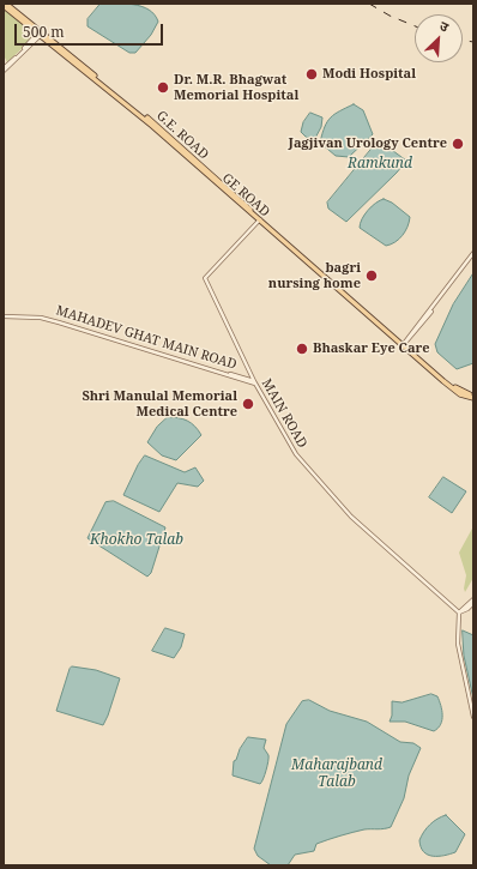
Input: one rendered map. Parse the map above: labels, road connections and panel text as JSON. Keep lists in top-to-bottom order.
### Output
{
  "streets": {
    "main road": ["GE ROAD"],
    "street": ["MAHADEV GHAT MAIN ROAD", "MAIN ROAD"]
  },
  "crossings": [
    ["GE ROAD", "MAIN ROAD"],
    ["MAHADEV GHAT MAIN ROAD", "MAIN ROAD"]
  ],
  "water": ["Ramkund", "Khokho Talab", "Maharajband Talab"],
  "places": [
    "Modi Hospital",
    "Dr. M.R. Bhagwat Memorial Hospital",
    "Jagjivan Urology Centre",
    "bagri nursing home",
    "Bhaskar Eye Care",
    "Shri Manulal Memorial Medical Centre"
  ],
  "scale_bar": "500 m",
  "north": "top right"
}
